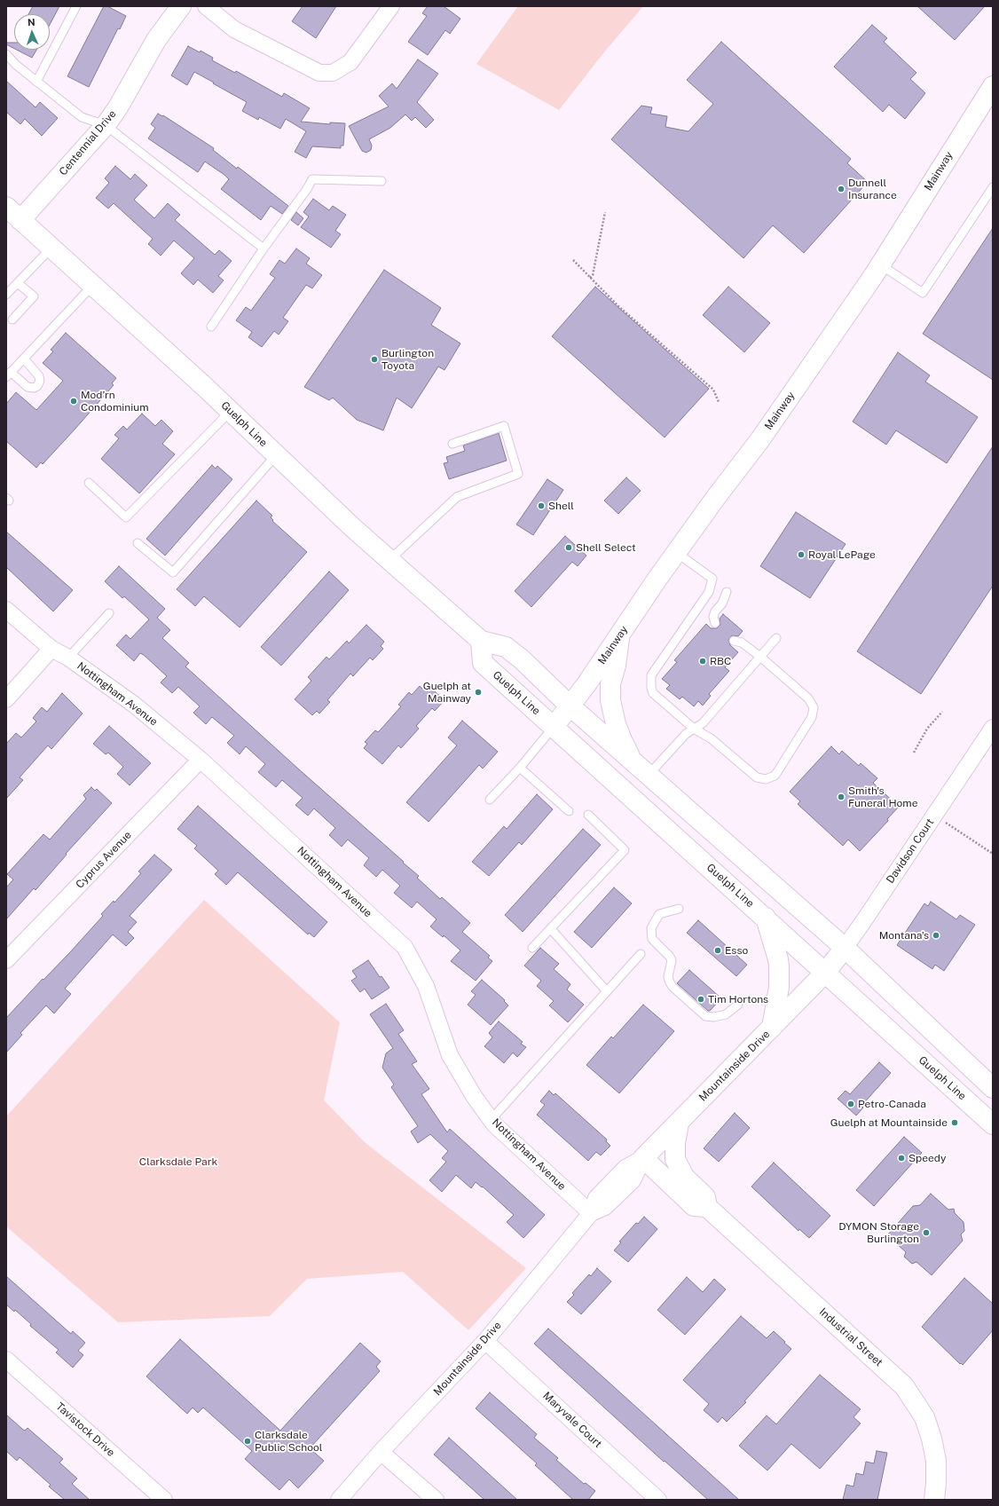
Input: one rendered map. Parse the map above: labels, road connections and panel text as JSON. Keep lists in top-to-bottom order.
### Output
{
  "streets": {
    "main road": [
      "Centennial Drive",
      "Mainway",
      "Guelph Line",
      "Davidson Court",
      "Mountainside Drive",
      "Industrial Street"
    ],
    "street": [
      "Nottingham Avenue",
      "Cyprus Avenue",
      "Maryvale Court",
      "Tavistock Drive"
    ]
  },
  "crossings": [
    ["Centennial Drive", "Guelph Line"],
    ["Mainway", "Guelph Line"],
    ["Guelph Line", "Davidson Court"],
    ["Guelph Line", "Mountainside Drive"],
    ["Nottingham Avenue", "Cyprus Avenue"],
    ["Nottingham Avenue", "Mountainside Drive"],
    ["Davidson Court", "Mountainside Drive"],
    ["Mountainside Drive", "Industrial Street"],
    ["Mountainside Drive", "Maryvale Court"]
  ],
  "parks": ["Clarksdale Park"],
  "places": [
    "Dunnell Insurance",
    "Burlington Toyota",
    "Mod’rn Condominium",
    "Shell",
    "Shell Select",
    "Royal LePage",
    "RBC",
    "Guelph at Mainway",
    "Smith's Funeral Home",
    "Montana's",
    "Esso",
    "Tim Hortons",
    "Petro-Canada",
    "Guelph at Mountainside",
    "Speedy",
    "DYMON Storage Burlington",
    "Clarksdale Public School"
  ],
  "north": "top"
}
